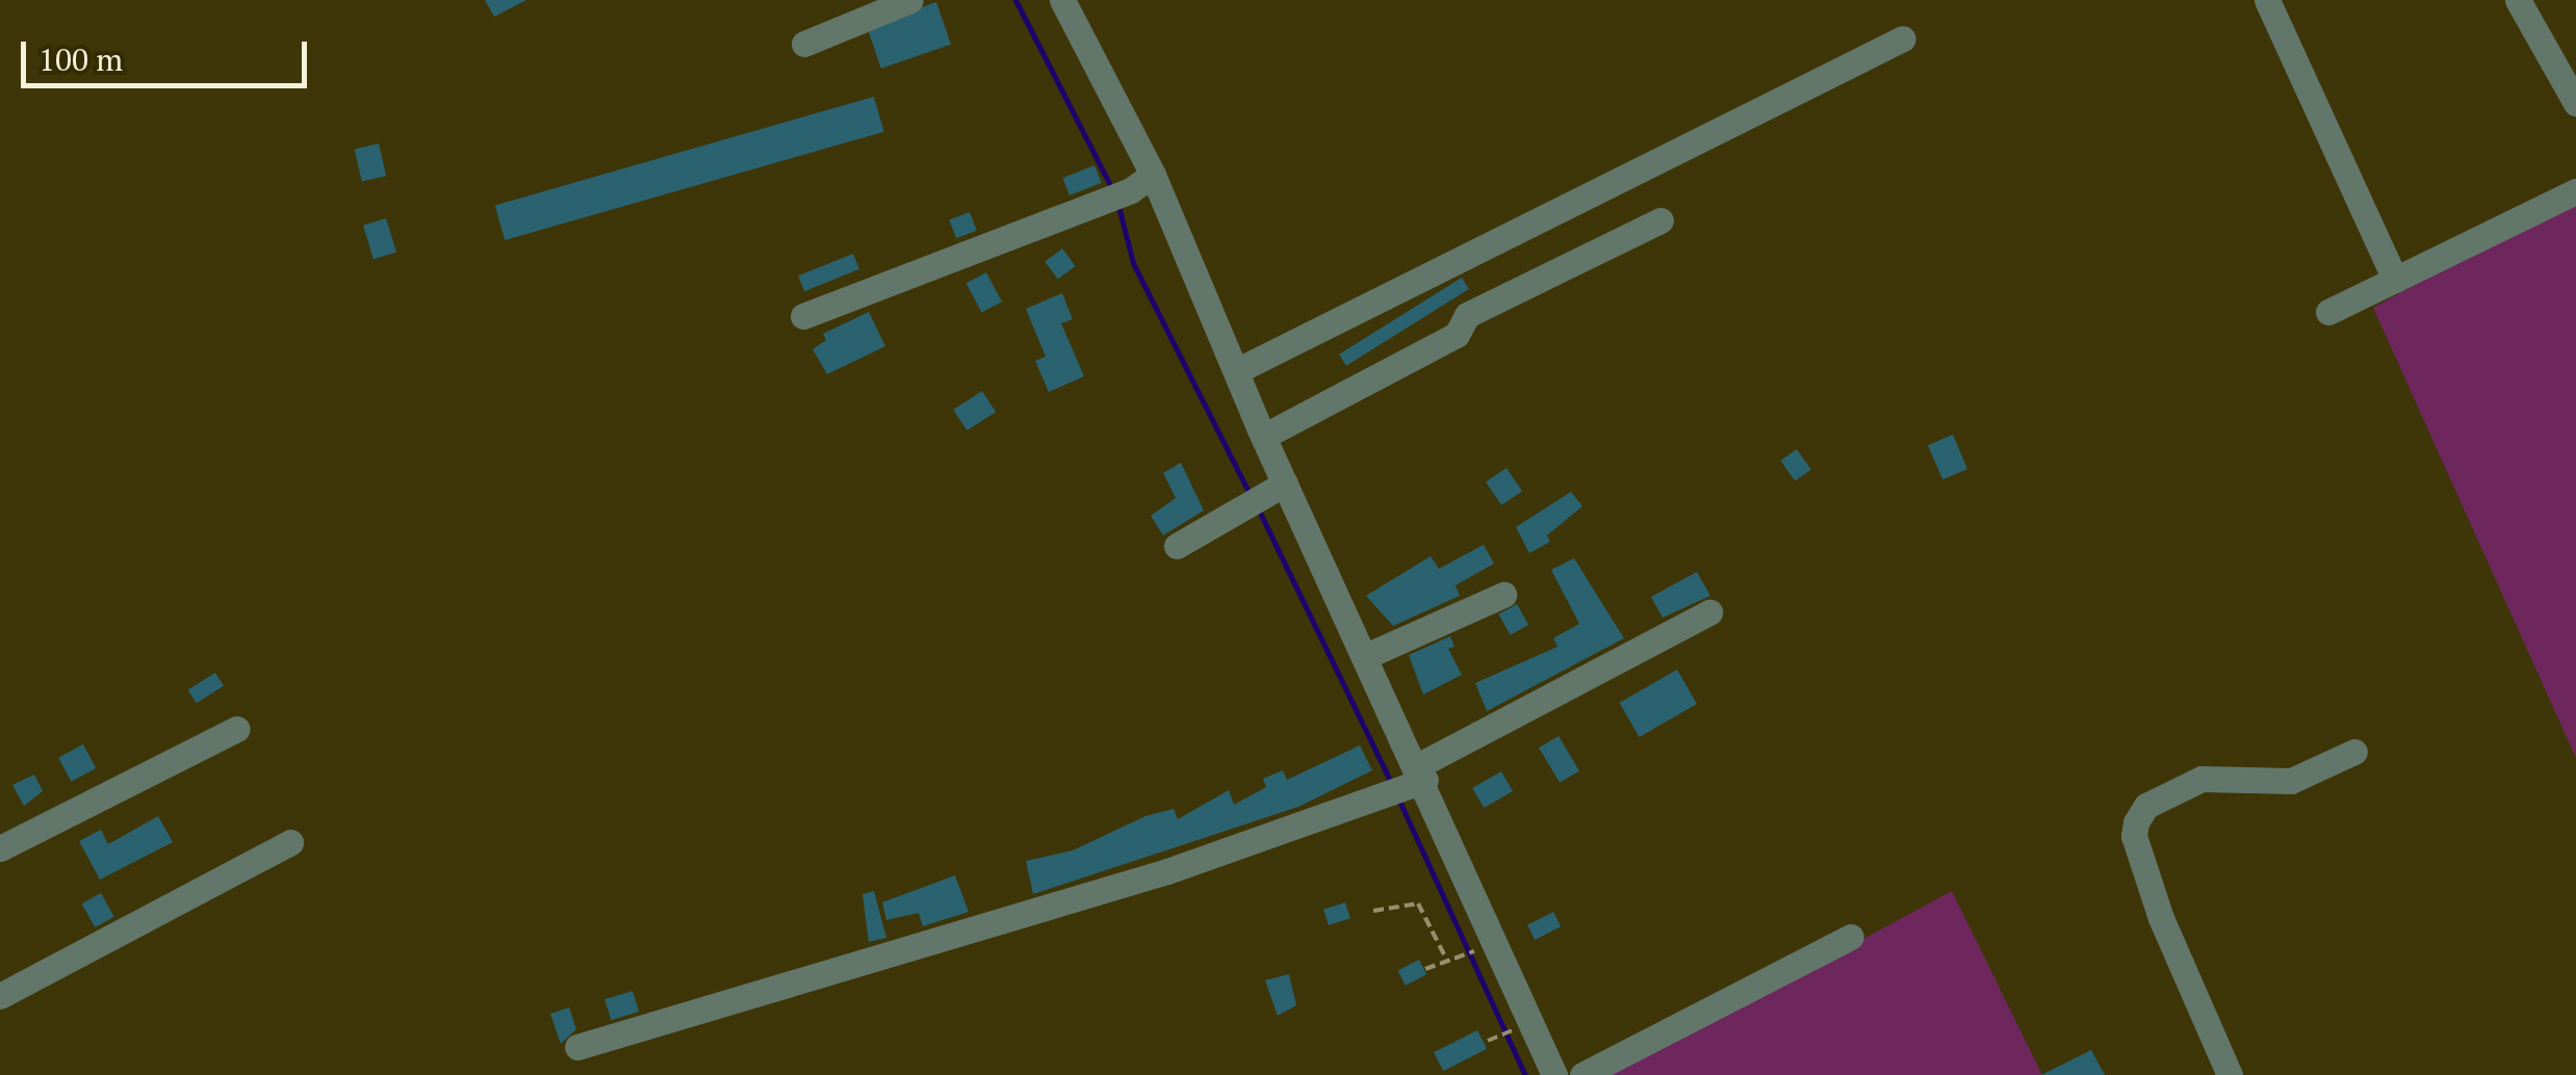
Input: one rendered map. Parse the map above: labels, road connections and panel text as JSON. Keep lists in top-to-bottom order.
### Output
{
  "scale_bar": "100 m"
}
